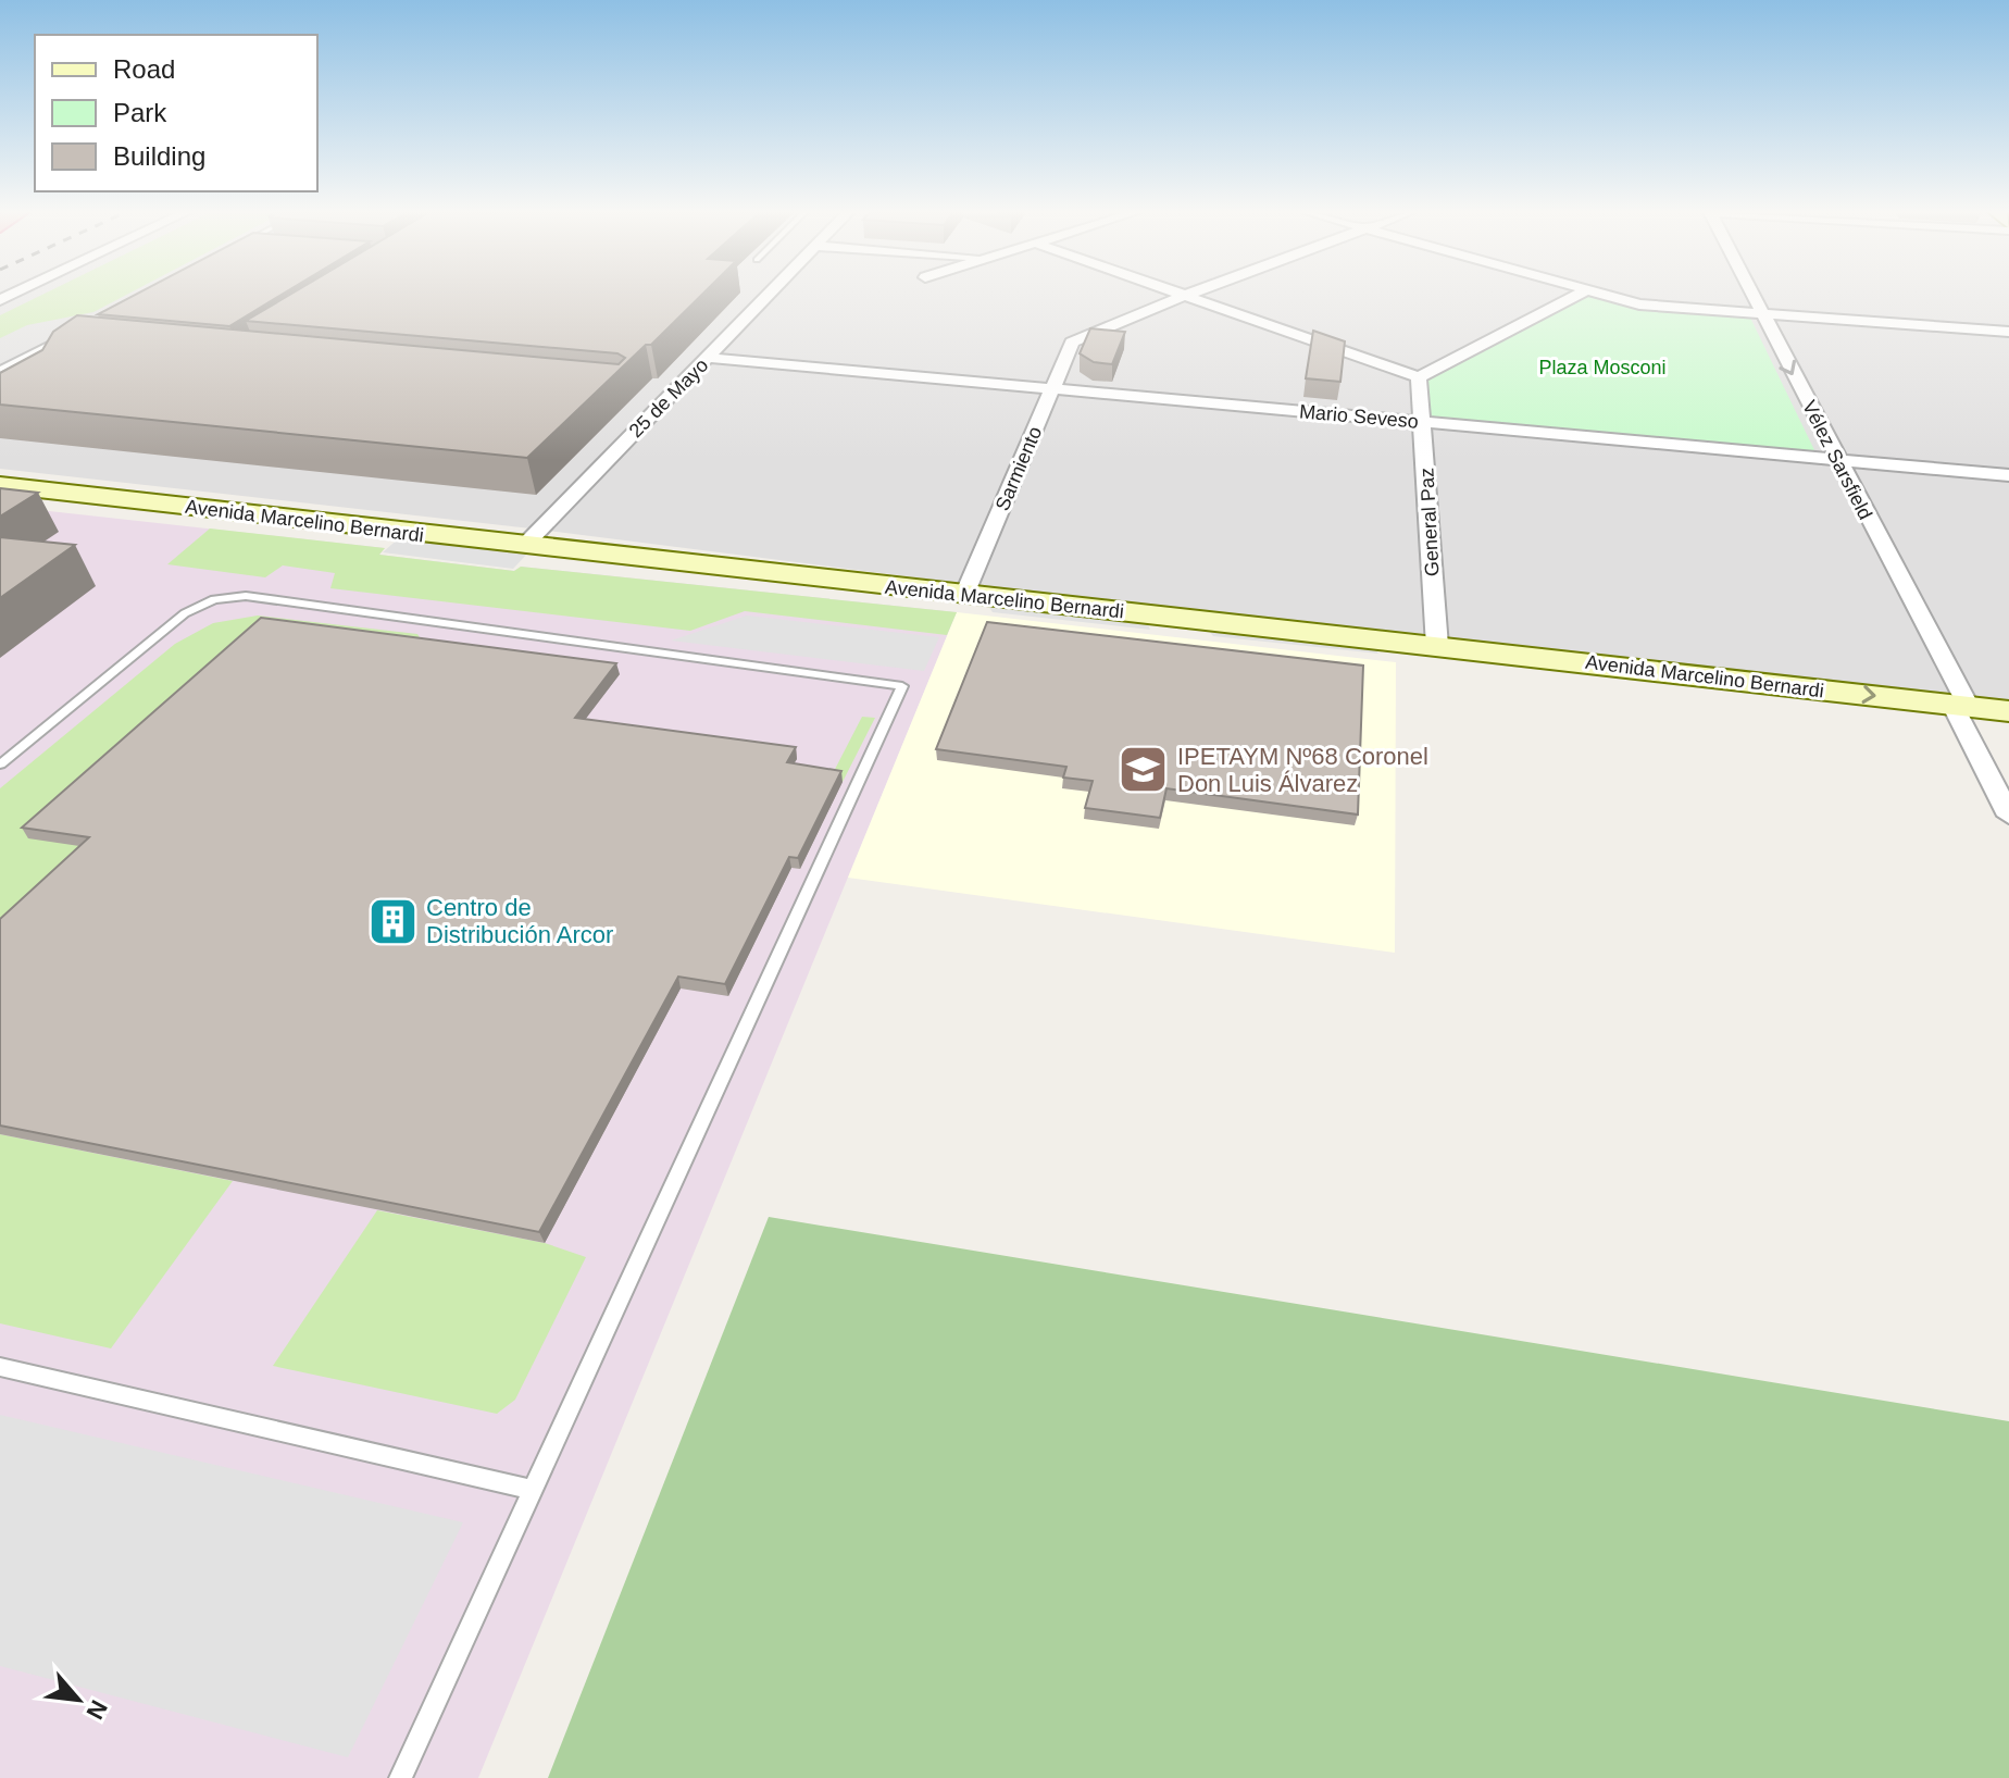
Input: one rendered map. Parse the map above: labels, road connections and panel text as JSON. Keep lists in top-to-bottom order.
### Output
{
  "streets": {
    "main road": ["Avenida Marcelino Bernardi"],
    "street": [
      "25 de Mayo",
      "Mario Seveso",
      "Vélez Sarsfield",
      "Sarmiento",
      "General Paz"
    ]
  },
  "crossings": [
    ["25 de Mayo", "Mario Seveso"],
    ["25 de Mayo", "Avenida Marcelino Bernardi"],
    ["Mario Seveso", "Vélez Sarsfield"],
    ["Mario Seveso", "Sarmiento"],
    ["Mario Seveso", "General Paz"],
    ["Vélez Sarsfield", "Avenida Marcelino Bernardi"],
    ["Sarmiento", "Avenida Marcelino Bernardi"],
    ["Avenida Marcelino Bernardi", "General Paz"]
  ],
  "parks": ["Plaza Mosconi"],
  "places": {
    "school or university": ["IPETAYM Nº68 Coronel Don Luis Álvarez"],
    "building": ["Centro de Distribución Arcor"]
  },
  "legend": ["Road", "Park", "Building"],
  "north": "bottom right"
}
